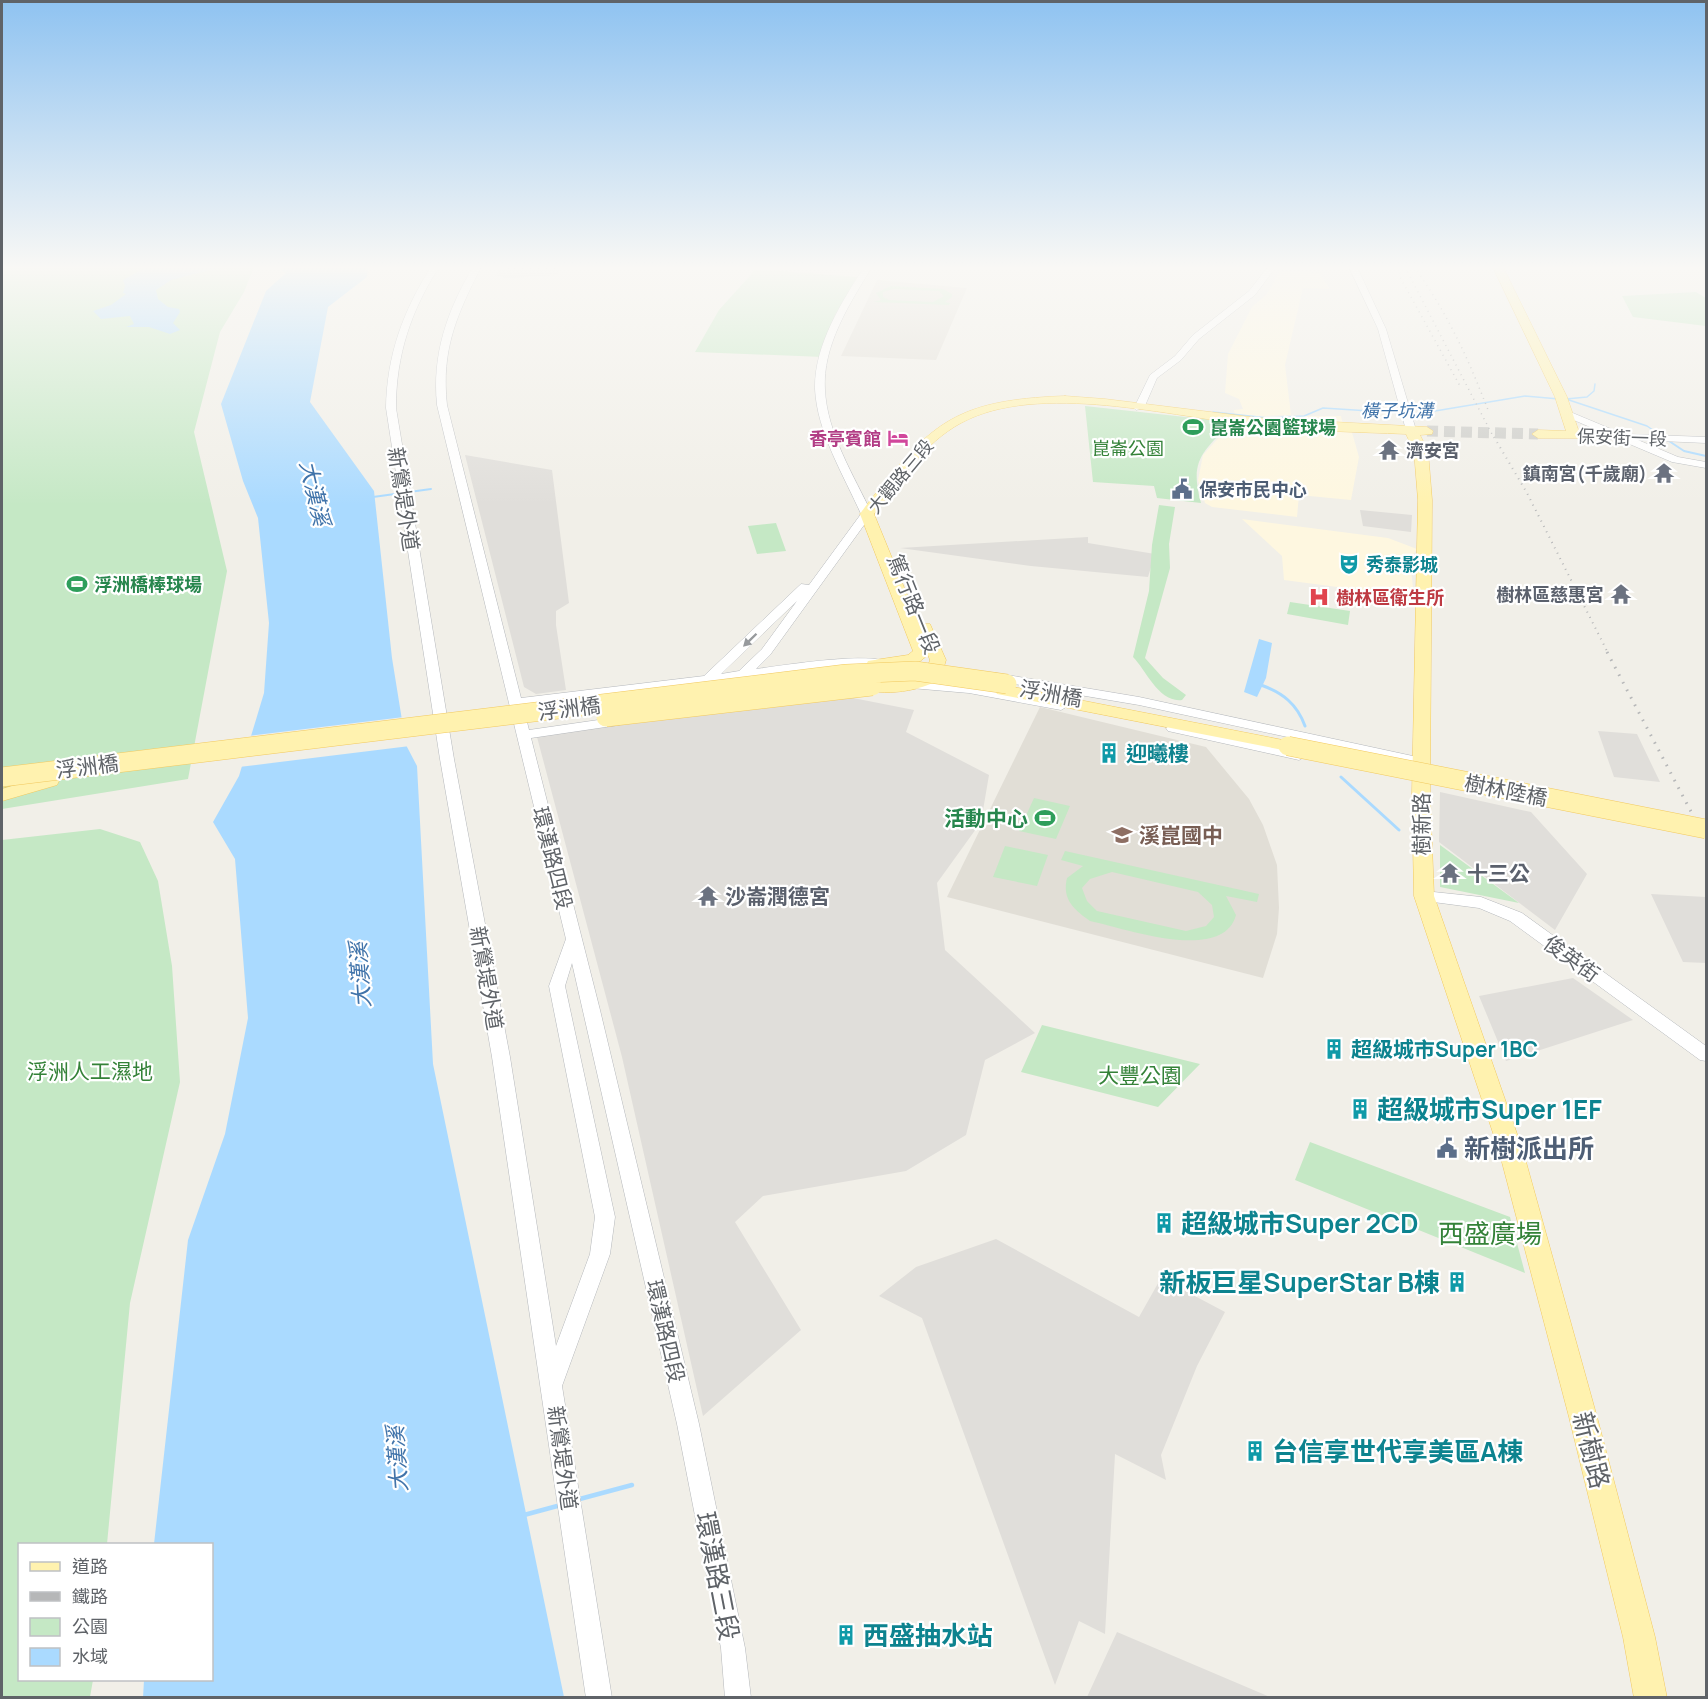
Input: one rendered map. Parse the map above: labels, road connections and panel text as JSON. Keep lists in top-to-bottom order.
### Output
{
  "streets": {
    "main road": [
      "保安街一段",
      "大觀路三段",
      "篤行路一段",
      "浮洲橋",
      "樹林陸橋",
      "樹新路",
      "新樹路"
    ],
    "street": [
      "新鶯堤外道",
      "環漢路四段",
      "俊英街",
      "環漢路三段"
    ]
  },
  "crossings": [
    ["大觀路三段", "篤行路一段"],
    ["篤行路一段", "浮洲橋"],
    ["浮洲橋", "樹林陸橋"],
    ["樹新路", "俊英街"],
    ["樹新路", "新樹路"],
    ["環漢路四段", "環漢路三段"]
  ],
  "water": ["橫子坑溝", "大漢溪"],
  "parks": [
    "崑崙公園",
    "浮洲人工濕地",
    "大豐公園",
    "西盛廣場"
  ],
  "places": {
    "sports": ["崑崙公園籃球場", "浮洲橋棒球場", "活動中心"],
    "hotel": ["香亭賓館"],
    "temple": [
      "濟安宮",
      "鎮南宮(千歲廟)",
      "樹林區慈惠宮",
      "十三公",
      "沙崙潤德宮"
    ],
    "public building": ["保安市民中心", "新樹派出所"],
    "theatre": ["秀泰影城"],
    "hospital": ["樹林區衛生所"],
    "building": [
      "迎曦樓",
      "超級城市Super 1BC",
      "超級城市Super 1EF",
      "超級城市Super 2CD",
      "新板巨星SuperStar B棟",
      "台信享世代享美區A棟",
      "西盛抽水站"
    ],
    "school or university": ["溪崑國中"]
  },
  "legend": [
    "道路",
    "鐵路",
    "公園",
    "水域"
  ]
}
